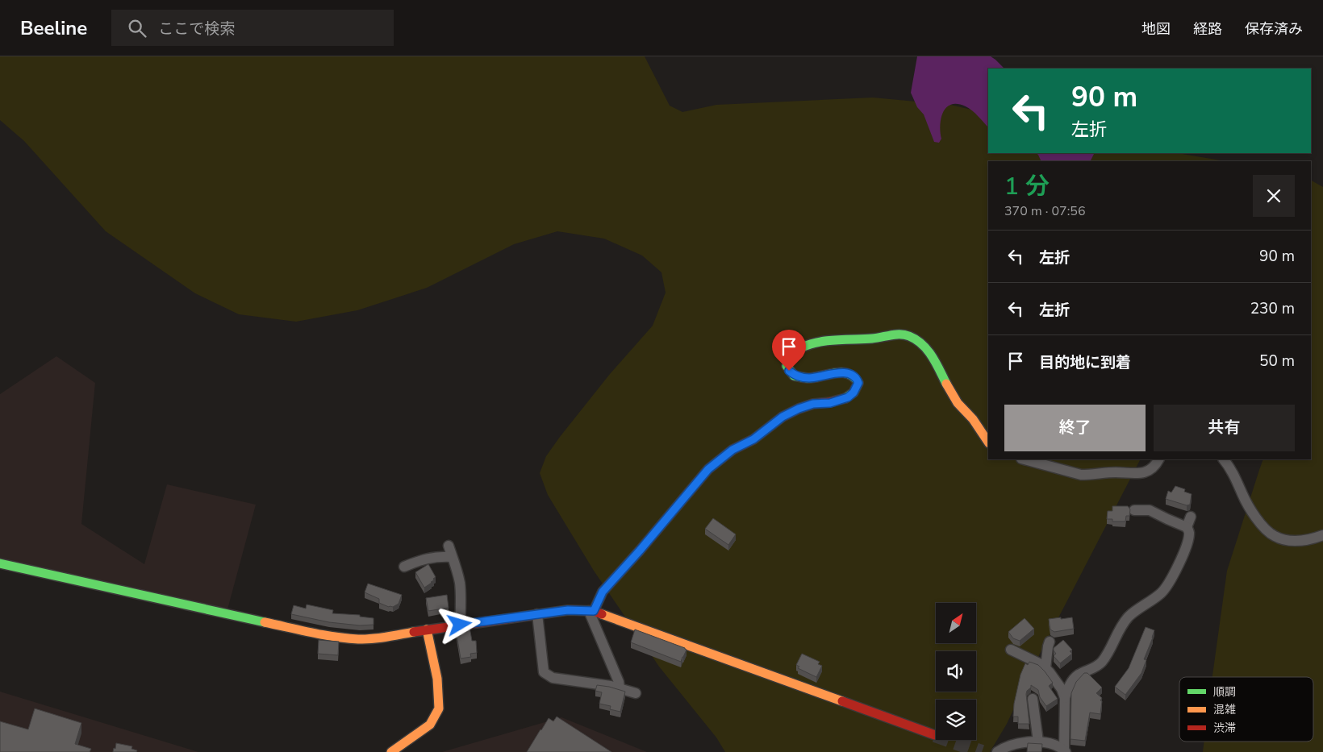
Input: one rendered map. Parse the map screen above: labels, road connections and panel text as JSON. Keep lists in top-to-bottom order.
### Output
{
  "legend": ["順調", "混雑", "渋滞"],
  "north": "top right",
  "page": {
    "header": "Beeline",
    "search": "ここで検索",
    "nav": ["地図", "経路", "保存済み"],
    "turn": ["90 m", "左折"],
    "heading": ["1 分", "370 m · 07:56"],
    "list": [
      {
        "name": "左折",
        "value": "90 m"
      },
      {
        "name": "左折",
        "value": "230 m"
      },
      {
        "name": "目的地に到着",
        "value": "50 m"
      }
    ],
    "buttons": ["終了", "共有"]
  }
}
